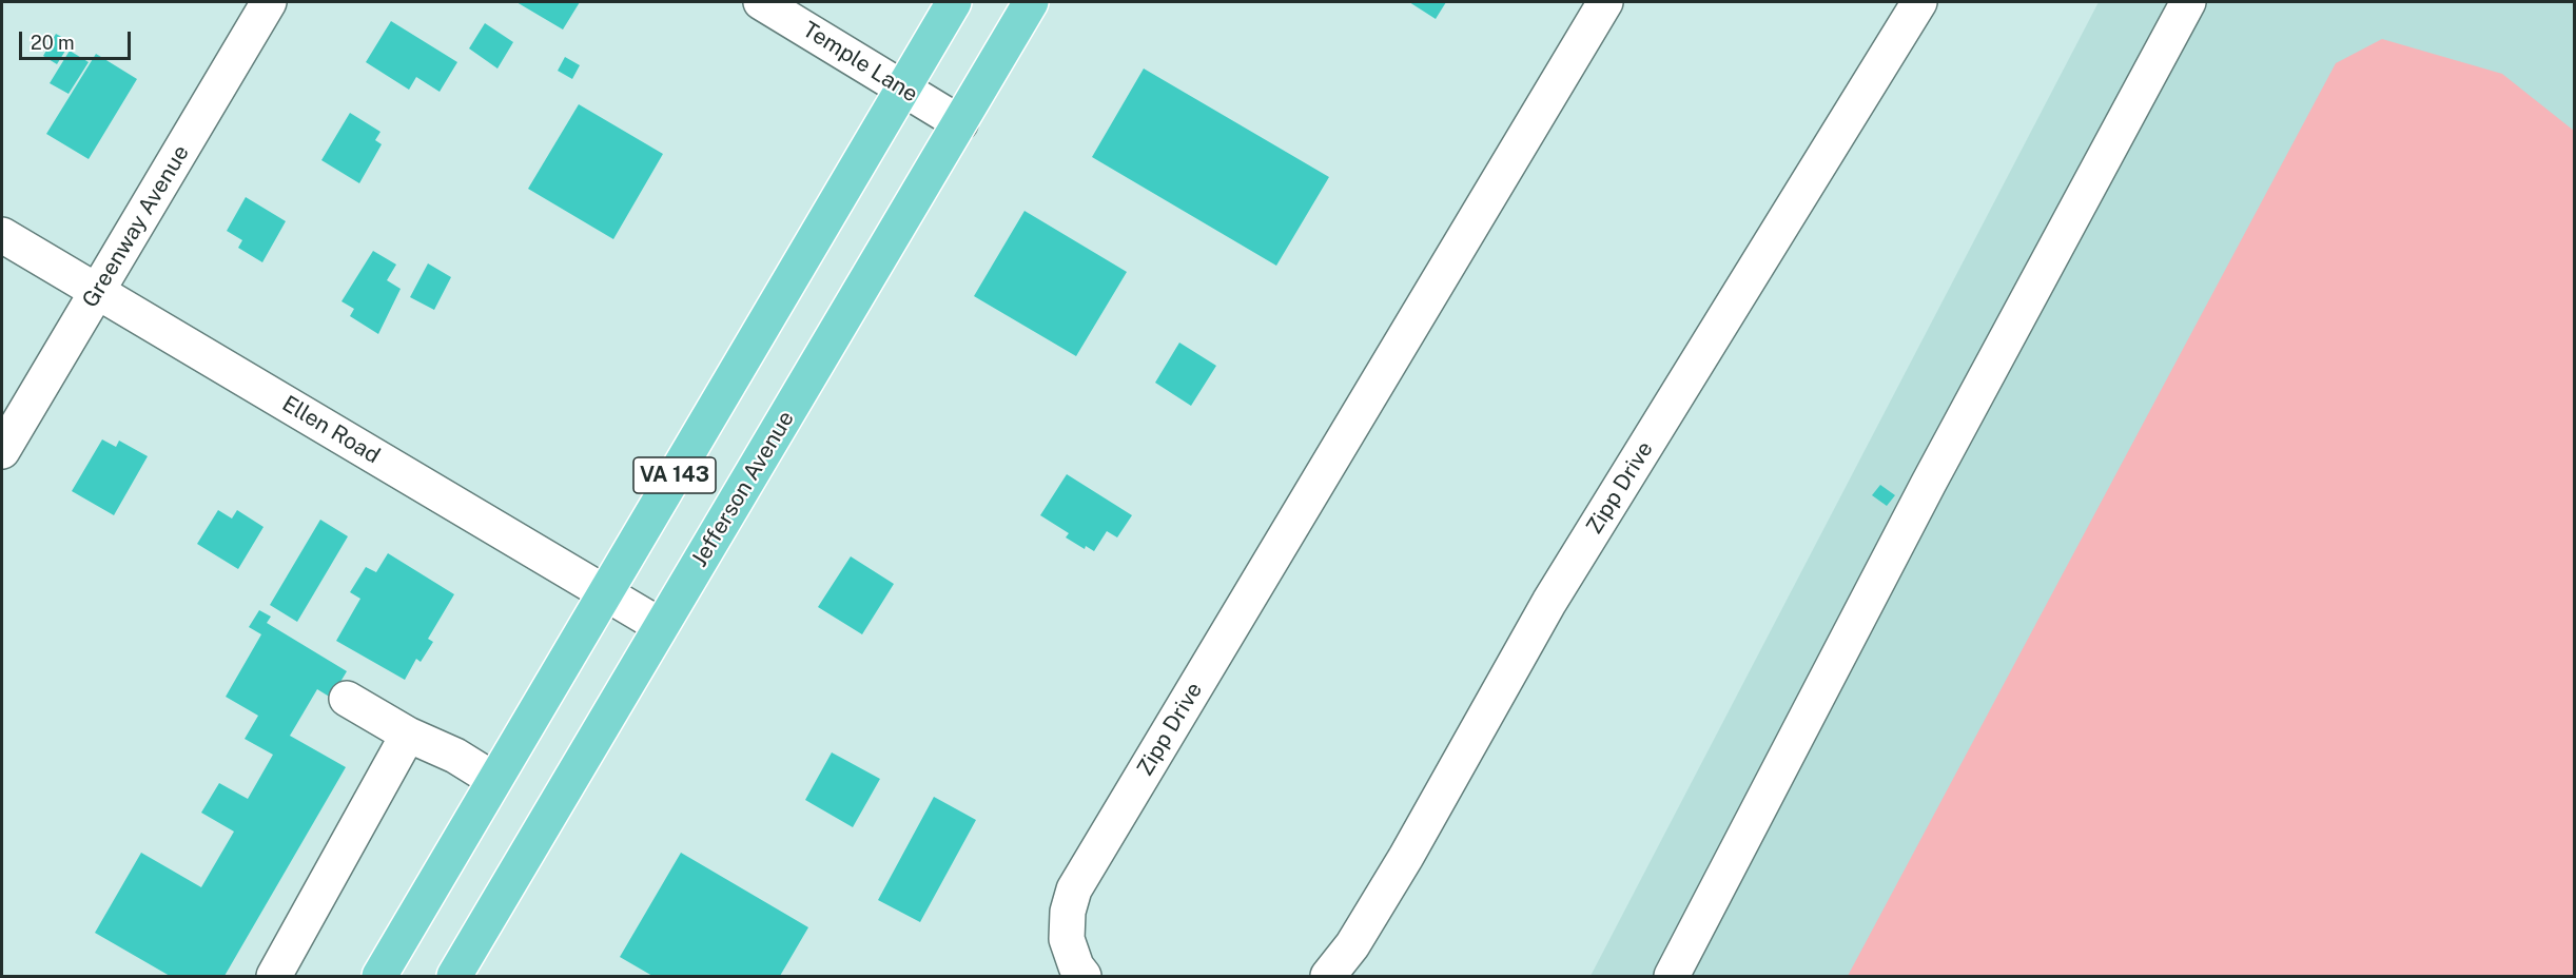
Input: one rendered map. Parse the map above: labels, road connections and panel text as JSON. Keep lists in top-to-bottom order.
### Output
{
  "streets": {
    "main road": ["VA 143", "Jefferson Avenue"],
    "street": [
      "Temple Lane",
      "Greenway Avenue",
      "Ellen Road",
      "Zipp Drive"
    ]
  },
  "crossings": [
    ["Temple Lane", "VA 143"],
    ["Temple Lane", "Jefferson Avenue"],
    ["Greenway Avenue", "Ellen Road"],
    ["Ellen Road", "VA 143"],
    ["Ellen Road", "Jefferson Avenue"]
  ],
  "scale_bar": "20 m"
}
